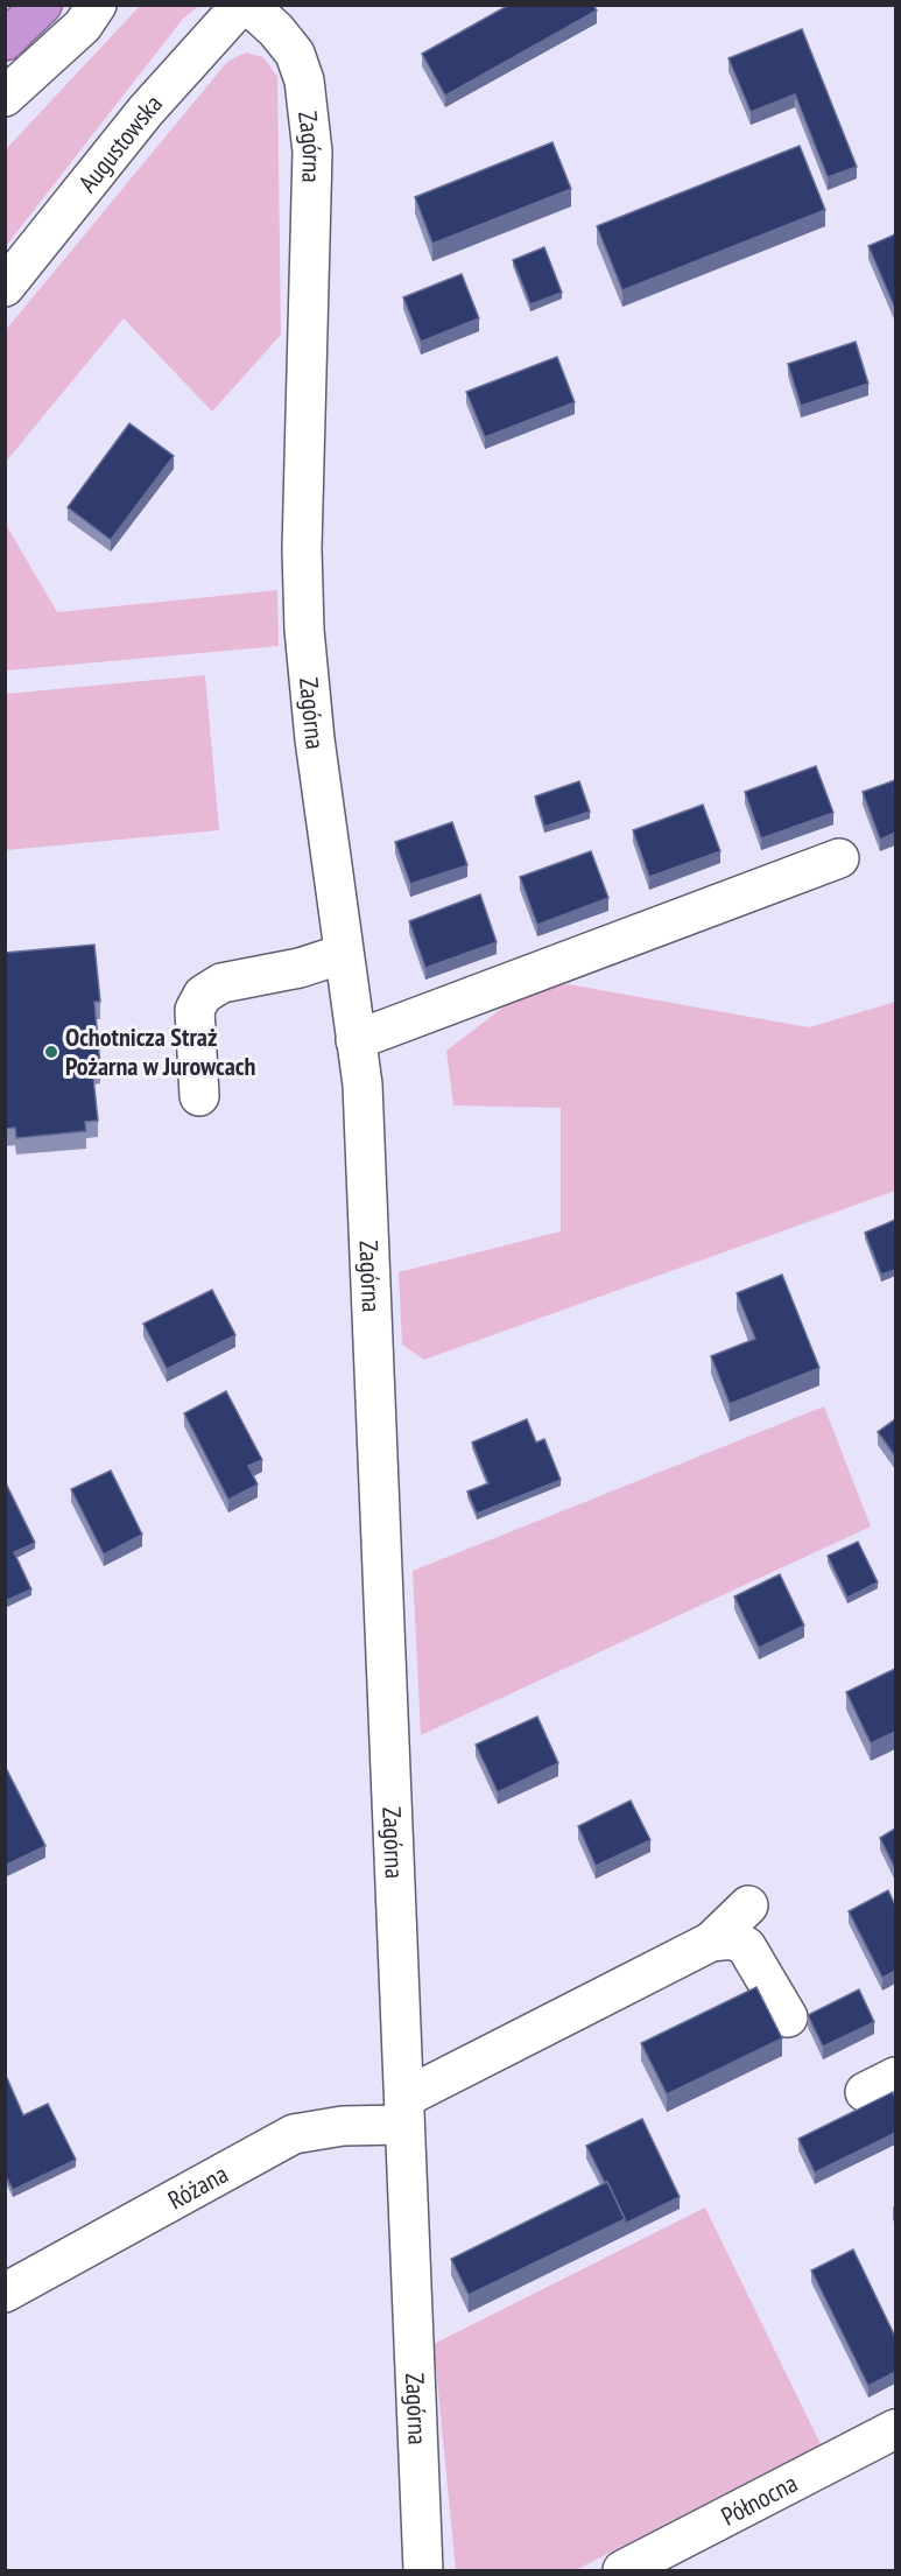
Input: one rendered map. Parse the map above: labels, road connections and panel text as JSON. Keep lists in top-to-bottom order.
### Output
{
  "streets": {
    "street": [
      "Augustowska",
      "Zagórna",
      "Różana",
      "Północna"
    ]
  },
  "crossings": [
    ["Zagórna", "Różana"]
  ],
  "places": ["Ochotnicza Straż Pożarna w Jurowcach"]
}
